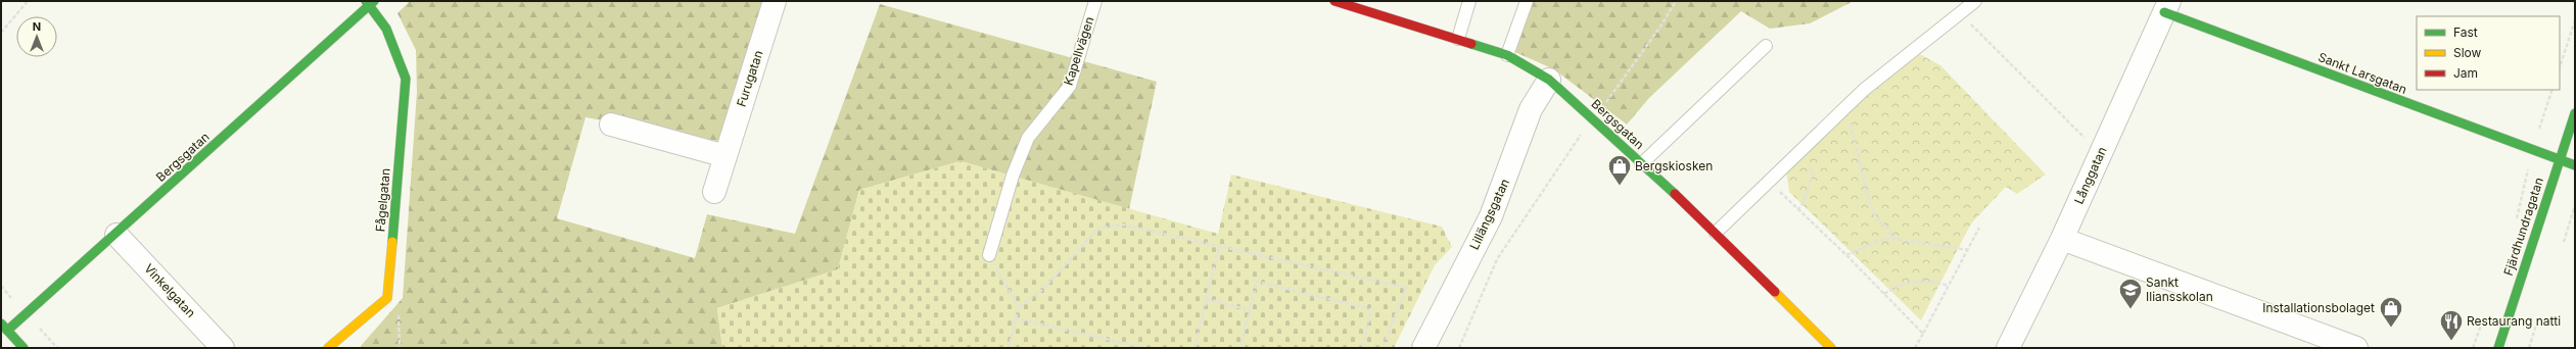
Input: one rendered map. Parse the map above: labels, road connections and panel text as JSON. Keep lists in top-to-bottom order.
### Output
{
  "streets": {
    "street": [
      "Sankt Larsgatan",
      "Furugatan",
      "Bergsgatan",
      "Långgatan",
      "Fågelgatan",
      "Lillängsgatan",
      "Fjärdhundragatan",
      "Vinkelgatan"
    ],
    "lane": ["Kapellvägen"]
  },
  "crossings": [
    ["Sankt Larsgatan", "Långgatan"],
    ["Sankt Larsgatan", "Fjärdhundragatan"],
    ["Bergsgatan", "Fågelgatan"],
    ["Bergsgatan", "Lillängsgatan"],
    ["Bergsgatan", "Vinkelgatan"]
  ],
  "places": {
    "shop": ["Bergskiosken", "Installationsbolaget"],
    "school or university": ["Sankt Iliansskolan"],
    "restaurant": ["Restaurang natti"]
  },
  "legend": ["Fast", "Slow", "Jam"],
  "north": "top"
}
